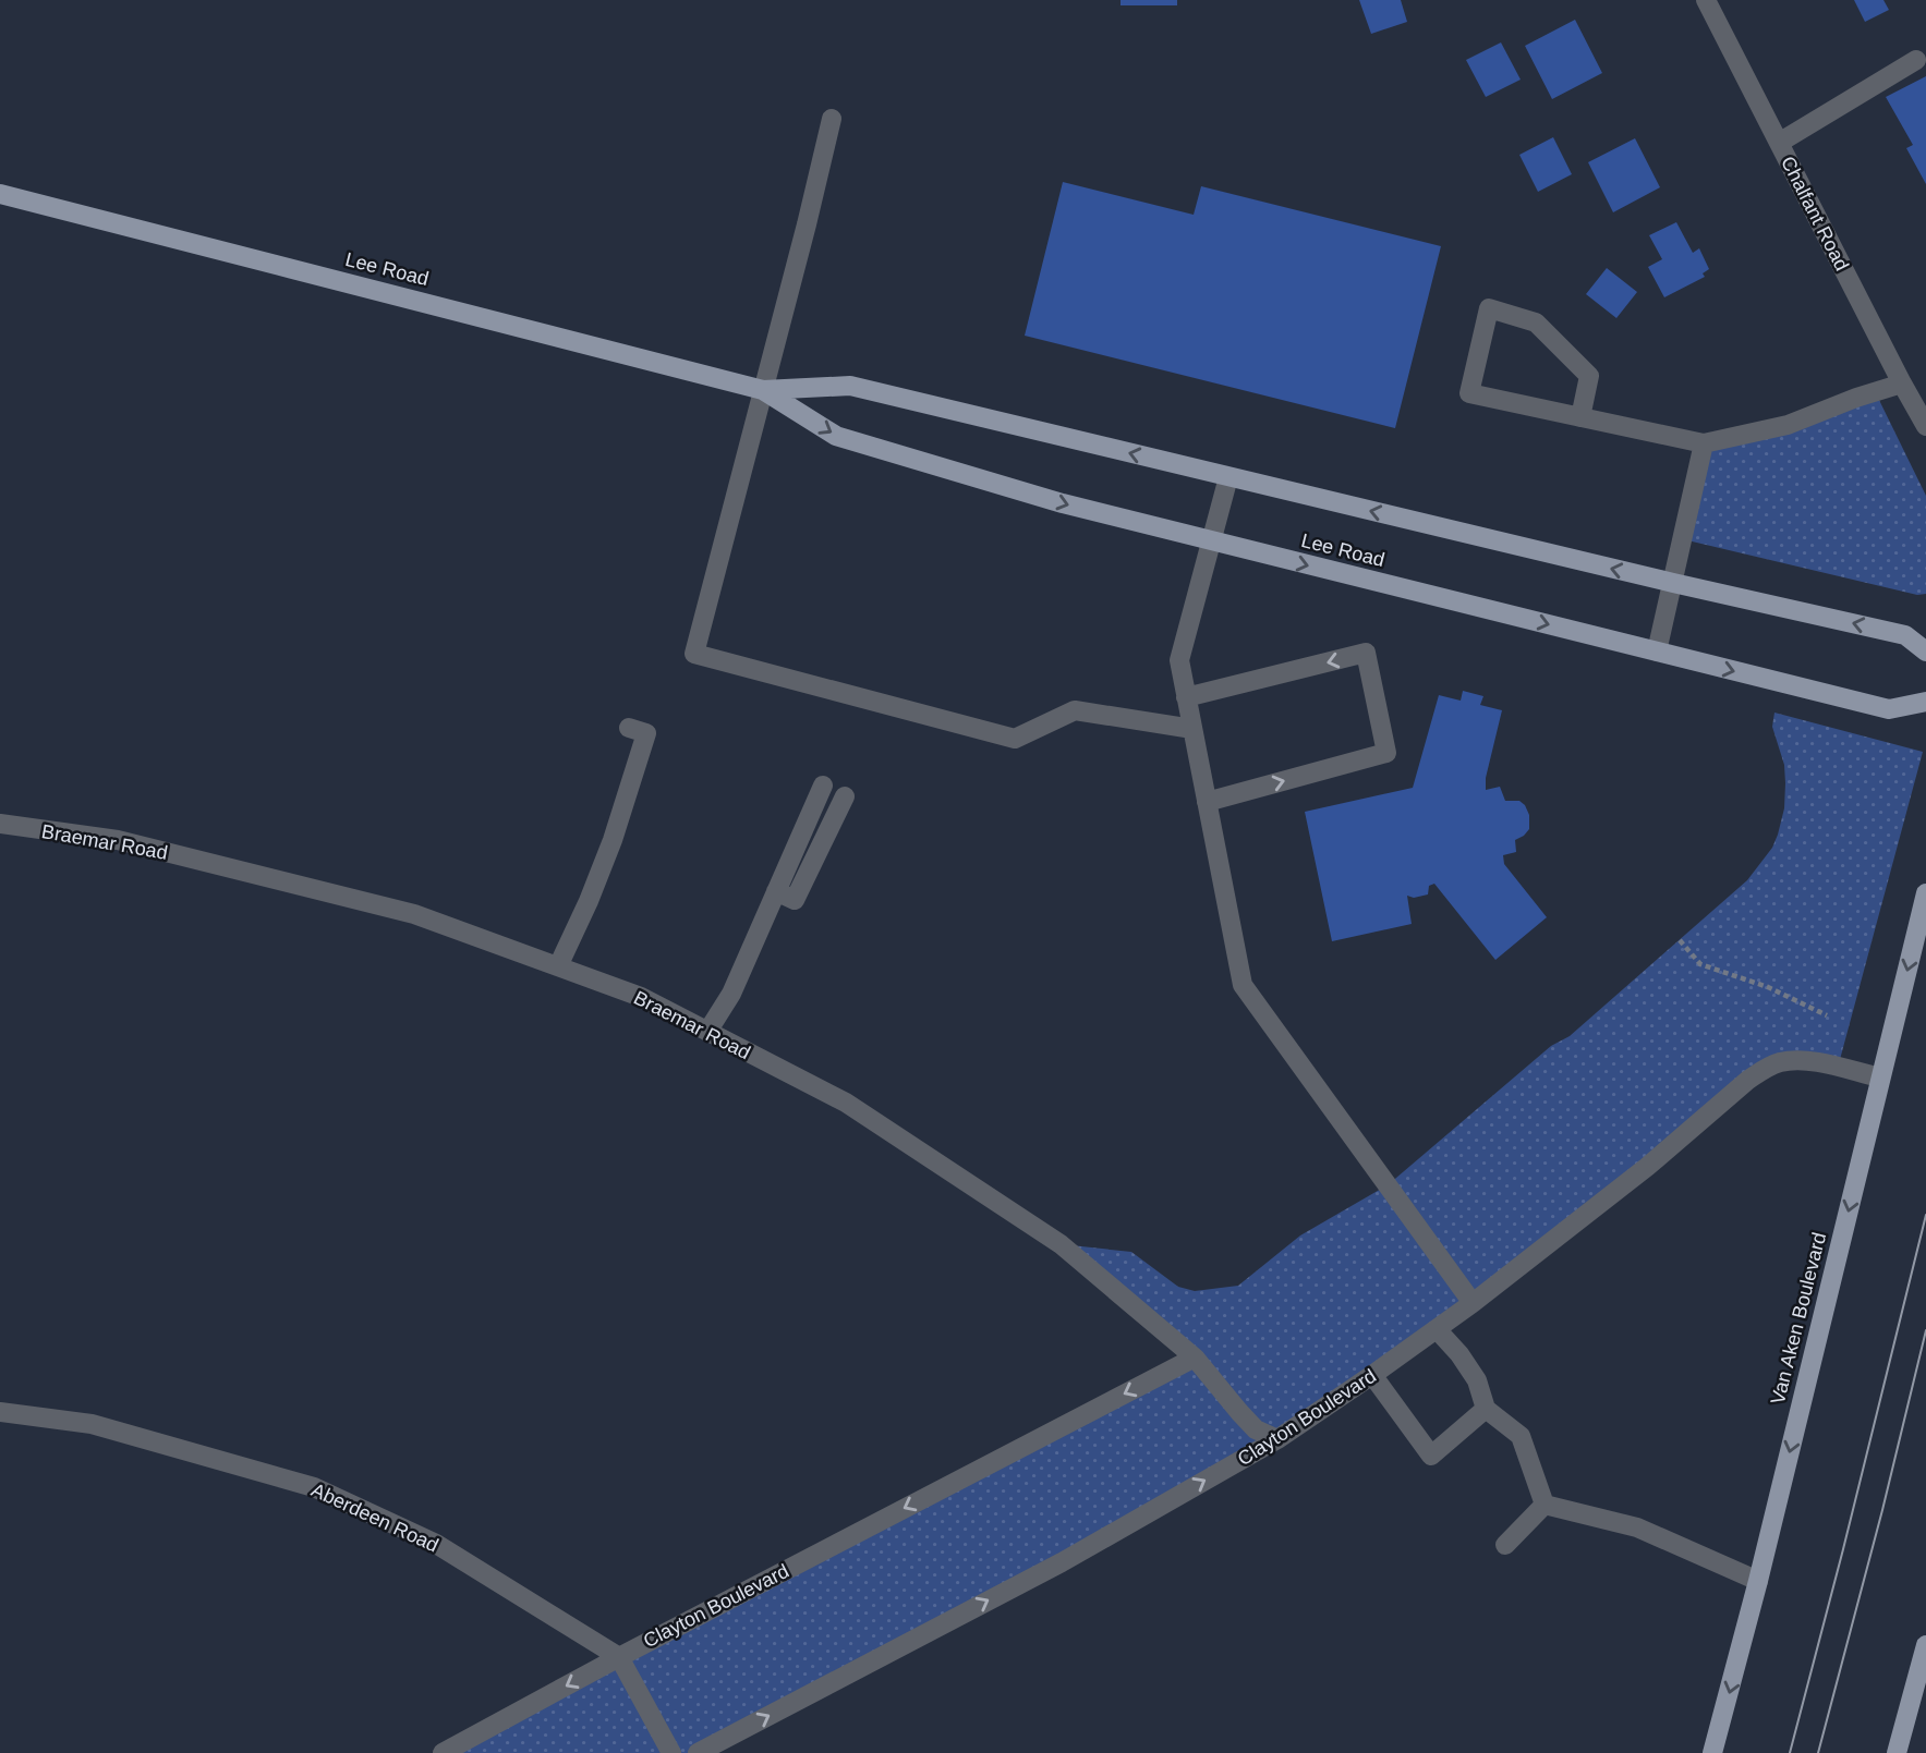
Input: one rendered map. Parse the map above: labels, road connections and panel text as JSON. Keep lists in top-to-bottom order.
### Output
{
  "streets": {
    "main road": ["Lee Road", "Van Aken Boulevard"],
    "street": [
      "Chalfant Road",
      "Braemar Road",
      "Clayton Boulevard",
      "Aberdeen Road"
    ]
  },
  "crossings": [
    ["Braemar Road", "Clayton Boulevard"],
    ["Van Aken Boulevard", "Clayton Boulevard"],
    ["Clayton Boulevard", "Aberdeen Road"]
  ],
  "one_way": ["Van Aken Boulevard"]
}
